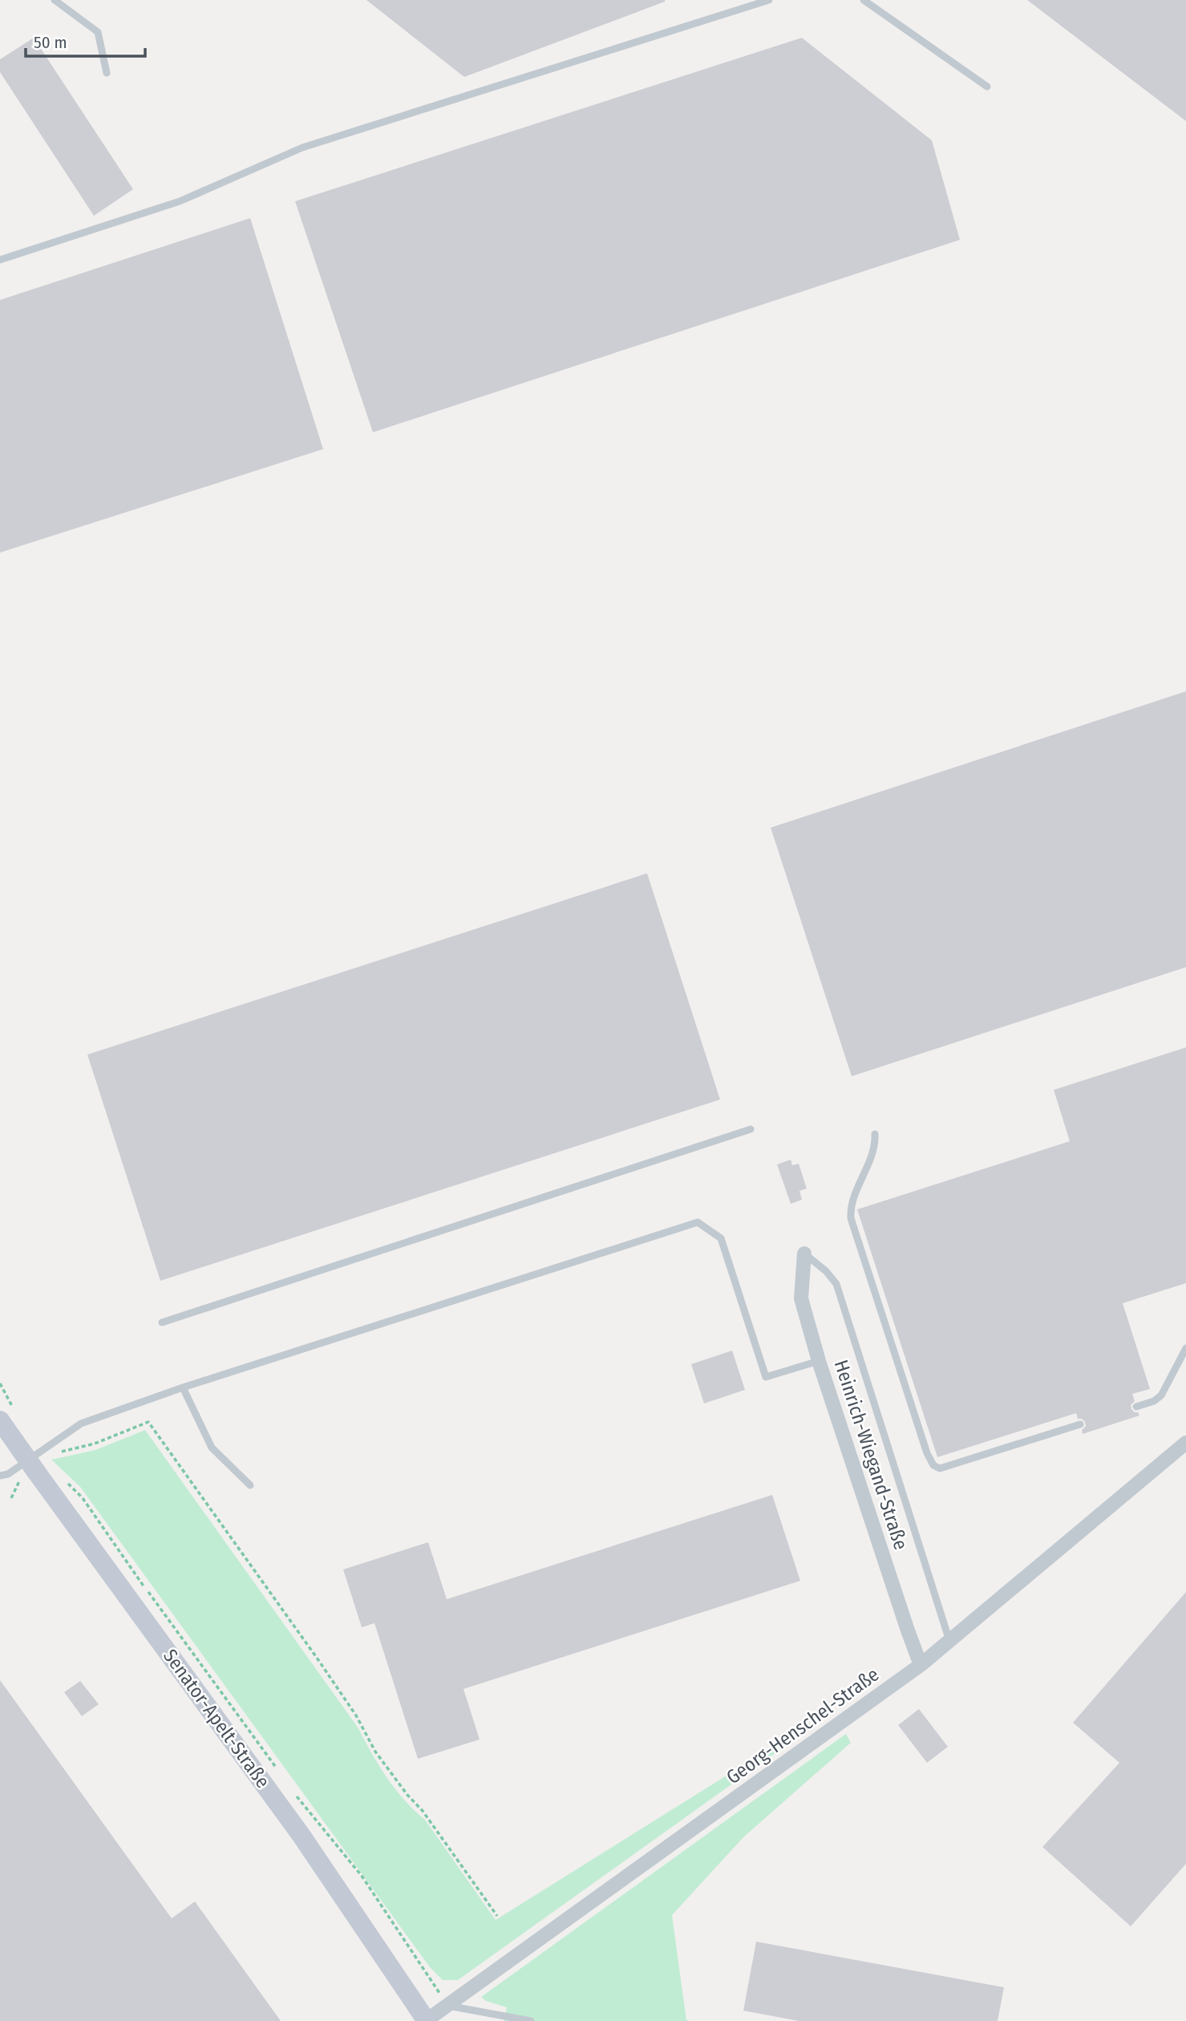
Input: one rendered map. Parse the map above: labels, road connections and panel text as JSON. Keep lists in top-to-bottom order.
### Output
{
  "streets": {
    "street": ["Heinrich-Wiegand-Straße", "Senator-Apelt-Straße", "Georg-Henschel-Straße"]
  },
  "crossings": [
    ["Heinrich-Wiegand-Straße", "Georg-Henschel-Straße"],
    ["Senator-Apelt-Straße", "Georg-Henschel-Straße"]
  ],
  "scale_bar": "50 m"
}
